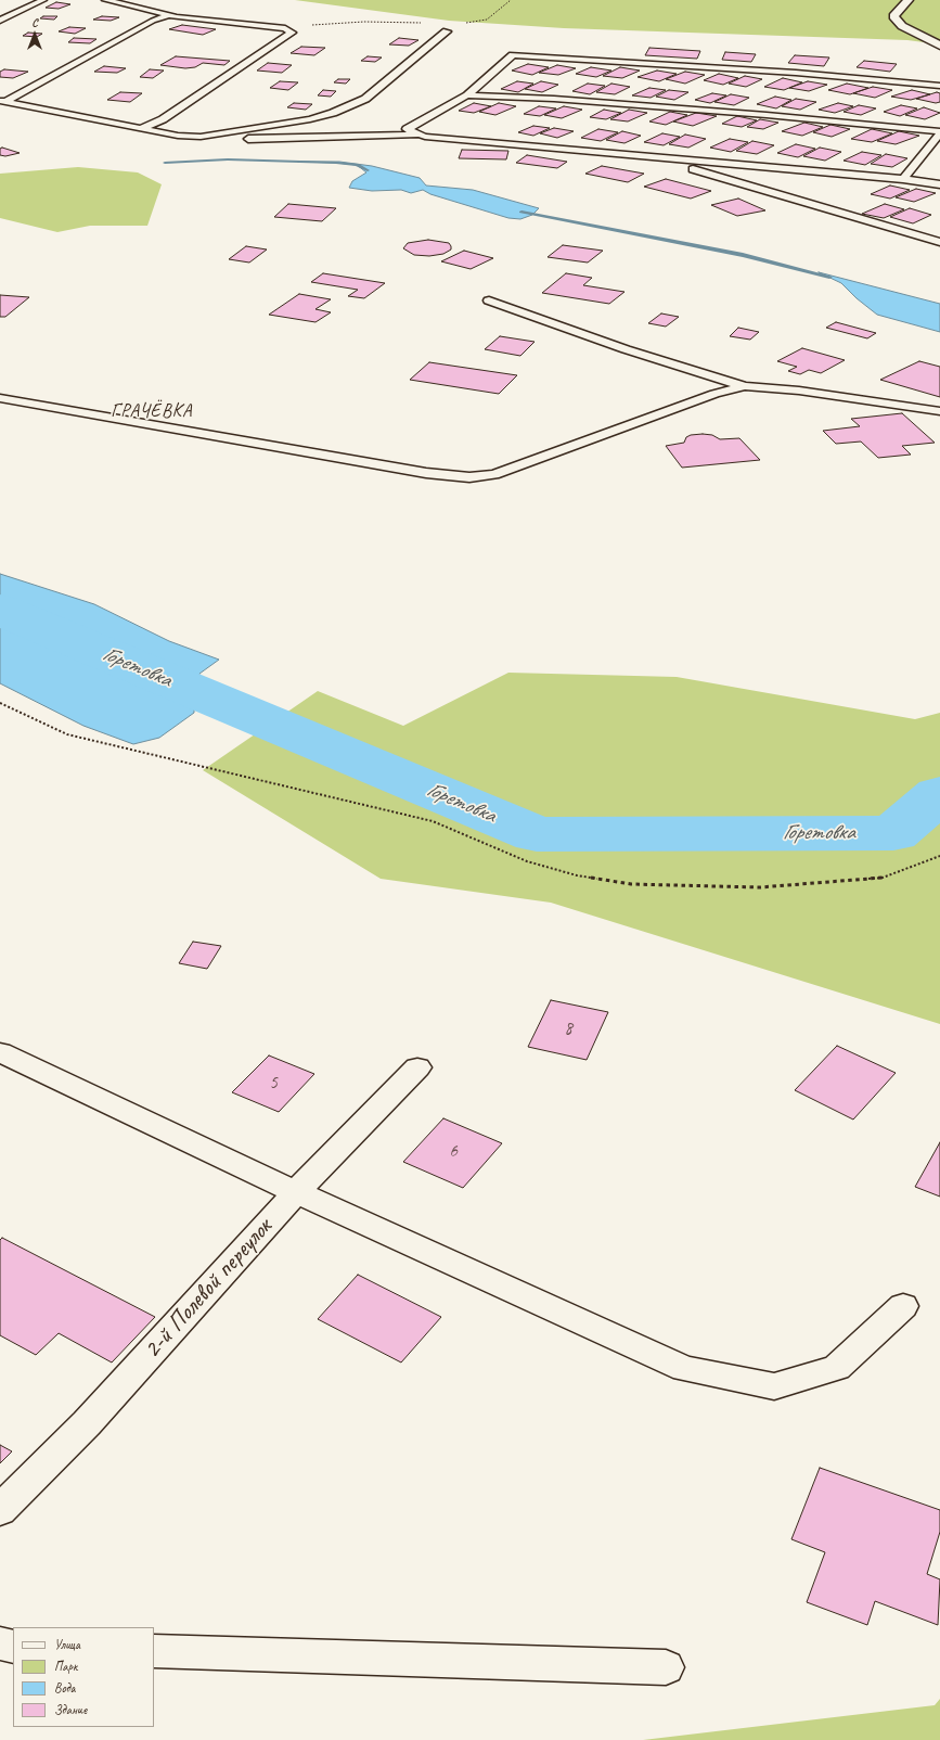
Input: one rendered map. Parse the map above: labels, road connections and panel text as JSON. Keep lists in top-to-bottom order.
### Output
{
  "streets": {
    "street": ["2-й Полевой переулок"]
  },
  "districts": ["ГРАЧЁВКА"],
  "water": ["Горетовка"],
  "house_numbers": ["8", "5", "6"],
  "legend": [
    "Улица",
    "Парк",
    "Вода",
    "Здание"
  ],
  "north": "top"
}
